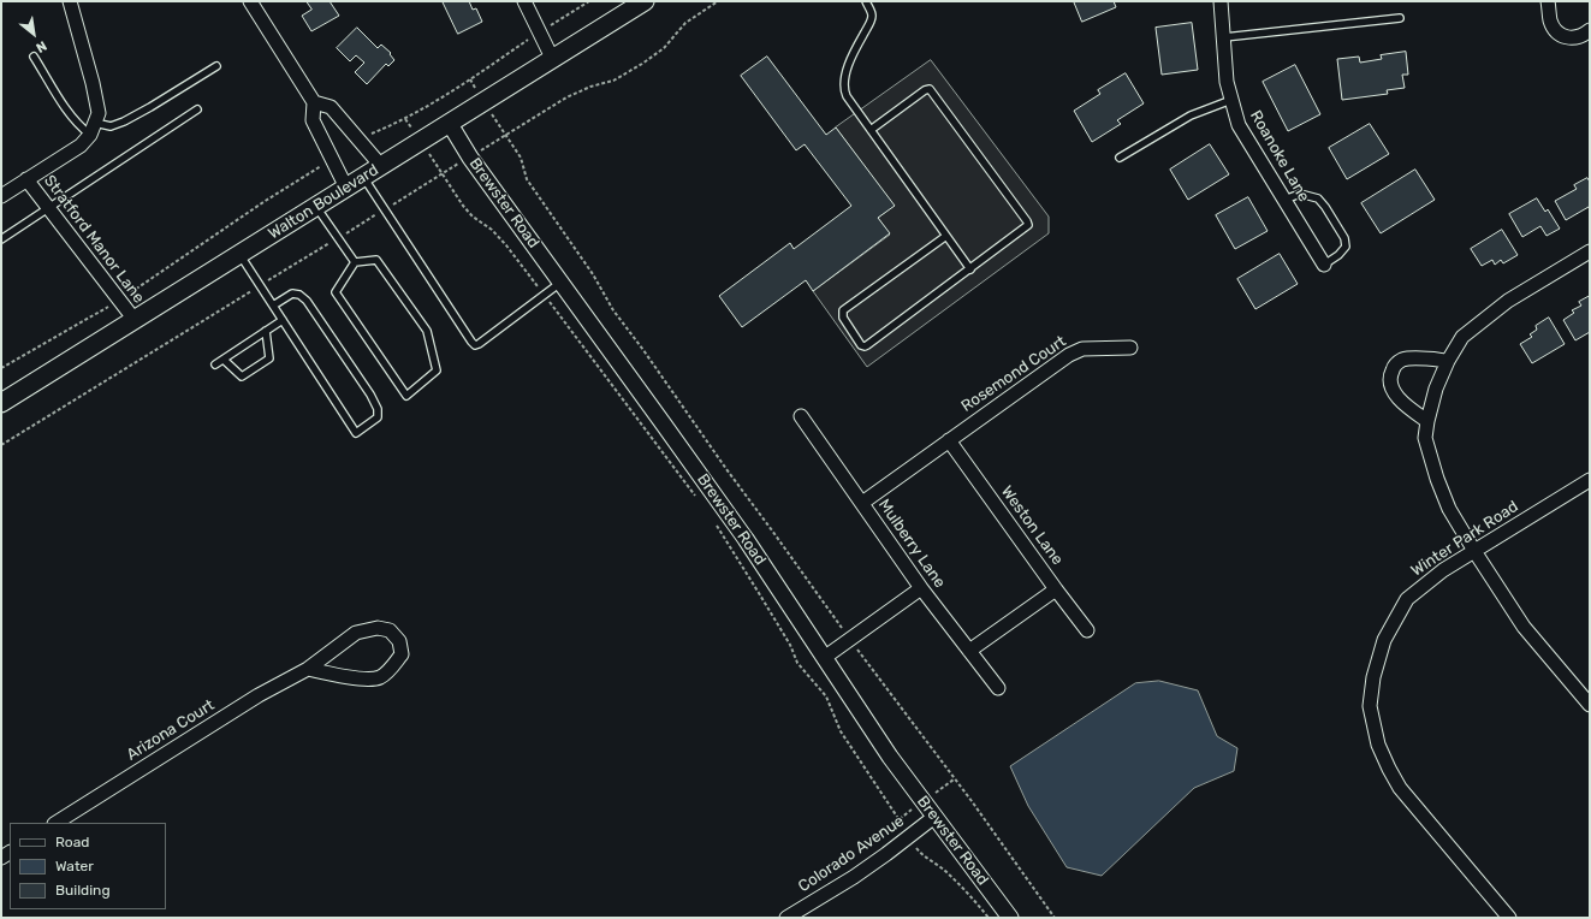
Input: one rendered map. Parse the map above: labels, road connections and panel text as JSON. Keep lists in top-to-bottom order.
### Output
{
  "streets": {
    "main road": ["Walton Boulevard"],
    "street": [
      "Roanoke Lane",
      "Brewster Road",
      "Stratford Manor Lane",
      "Rosemond Court",
      "Weston Lane",
      "Winter Park Road",
      "Mulberry Lane",
      "Arizona Court",
      "Colorado Avenue"
    ]
  },
  "crossings": [
    ["Walton Boulevard", "Brewster Road"],
    ["Walton Boulevard", "Stratford Manor Lane"],
    ["Brewster Road", "Colorado Avenue"],
    ["Rosemond Court", "Weston Lane"],
    ["Rosemond Court", "Mulberry Lane"]
  ],
  "legend": ["Road", "Water", "Building"],
  "north": "bottom right"
}
